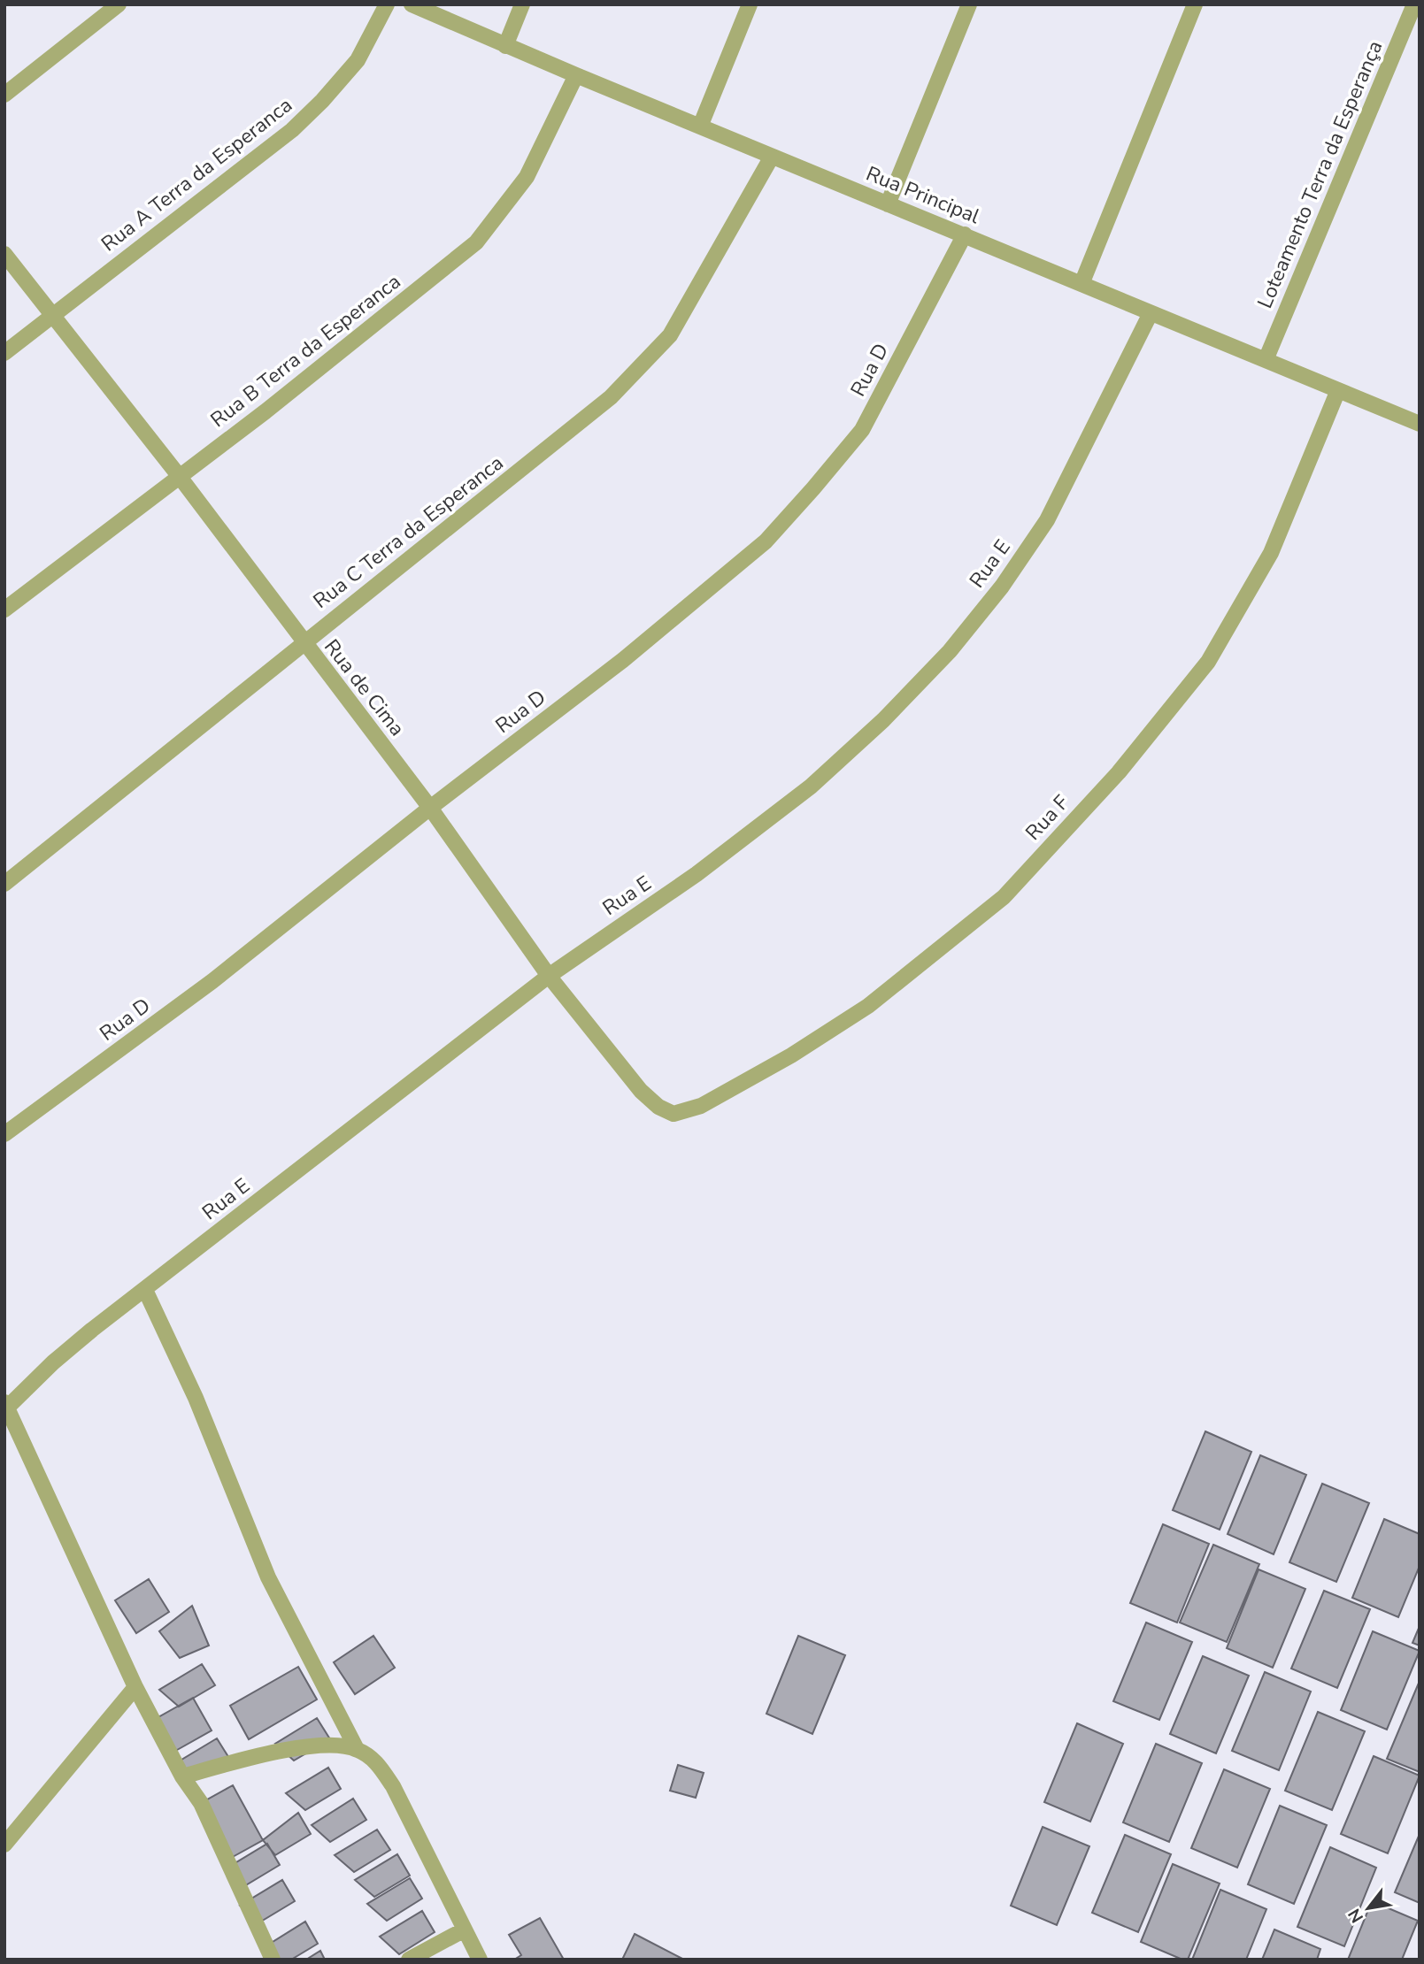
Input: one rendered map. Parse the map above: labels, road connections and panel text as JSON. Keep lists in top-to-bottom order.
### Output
{
  "streets": {
    "street": [
      "Rua A Terra da Esperanca",
      "Loteamento Terra da Esperança",
      "Rua Principal",
      "Rua B Terra da Esperanca",
      "Rua D",
      "Rua C Terra da Esperanca",
      "Rua E",
      "Rua de Cima",
      "Rua F"
    ]
  },
  "crossings": [
    ["Rua A Terra da Esperanca", "Rua de Cima"],
    ["Loteamento Terra da Esperança", "Rua Principal"],
    ["Rua Principal", "Rua B Terra da Esperanca"],
    ["Rua Principal", "Rua D"],
    ["Rua Principal", "Rua C Terra da Esperanca"],
    ["Rua Principal", "Rua E"],
    ["Rua Principal", "Rua F"],
    ["Rua B Terra da Esperanca", "Rua de Cima"],
    ["Rua D", "Rua de Cima"],
    ["Rua C Terra da Esperanca", "Rua de Cima"],
    ["Rua E", "Rua de Cima"],
    ["Rua de Cima", "Rua F"]
  ],
  "north": "bottom left"
}
